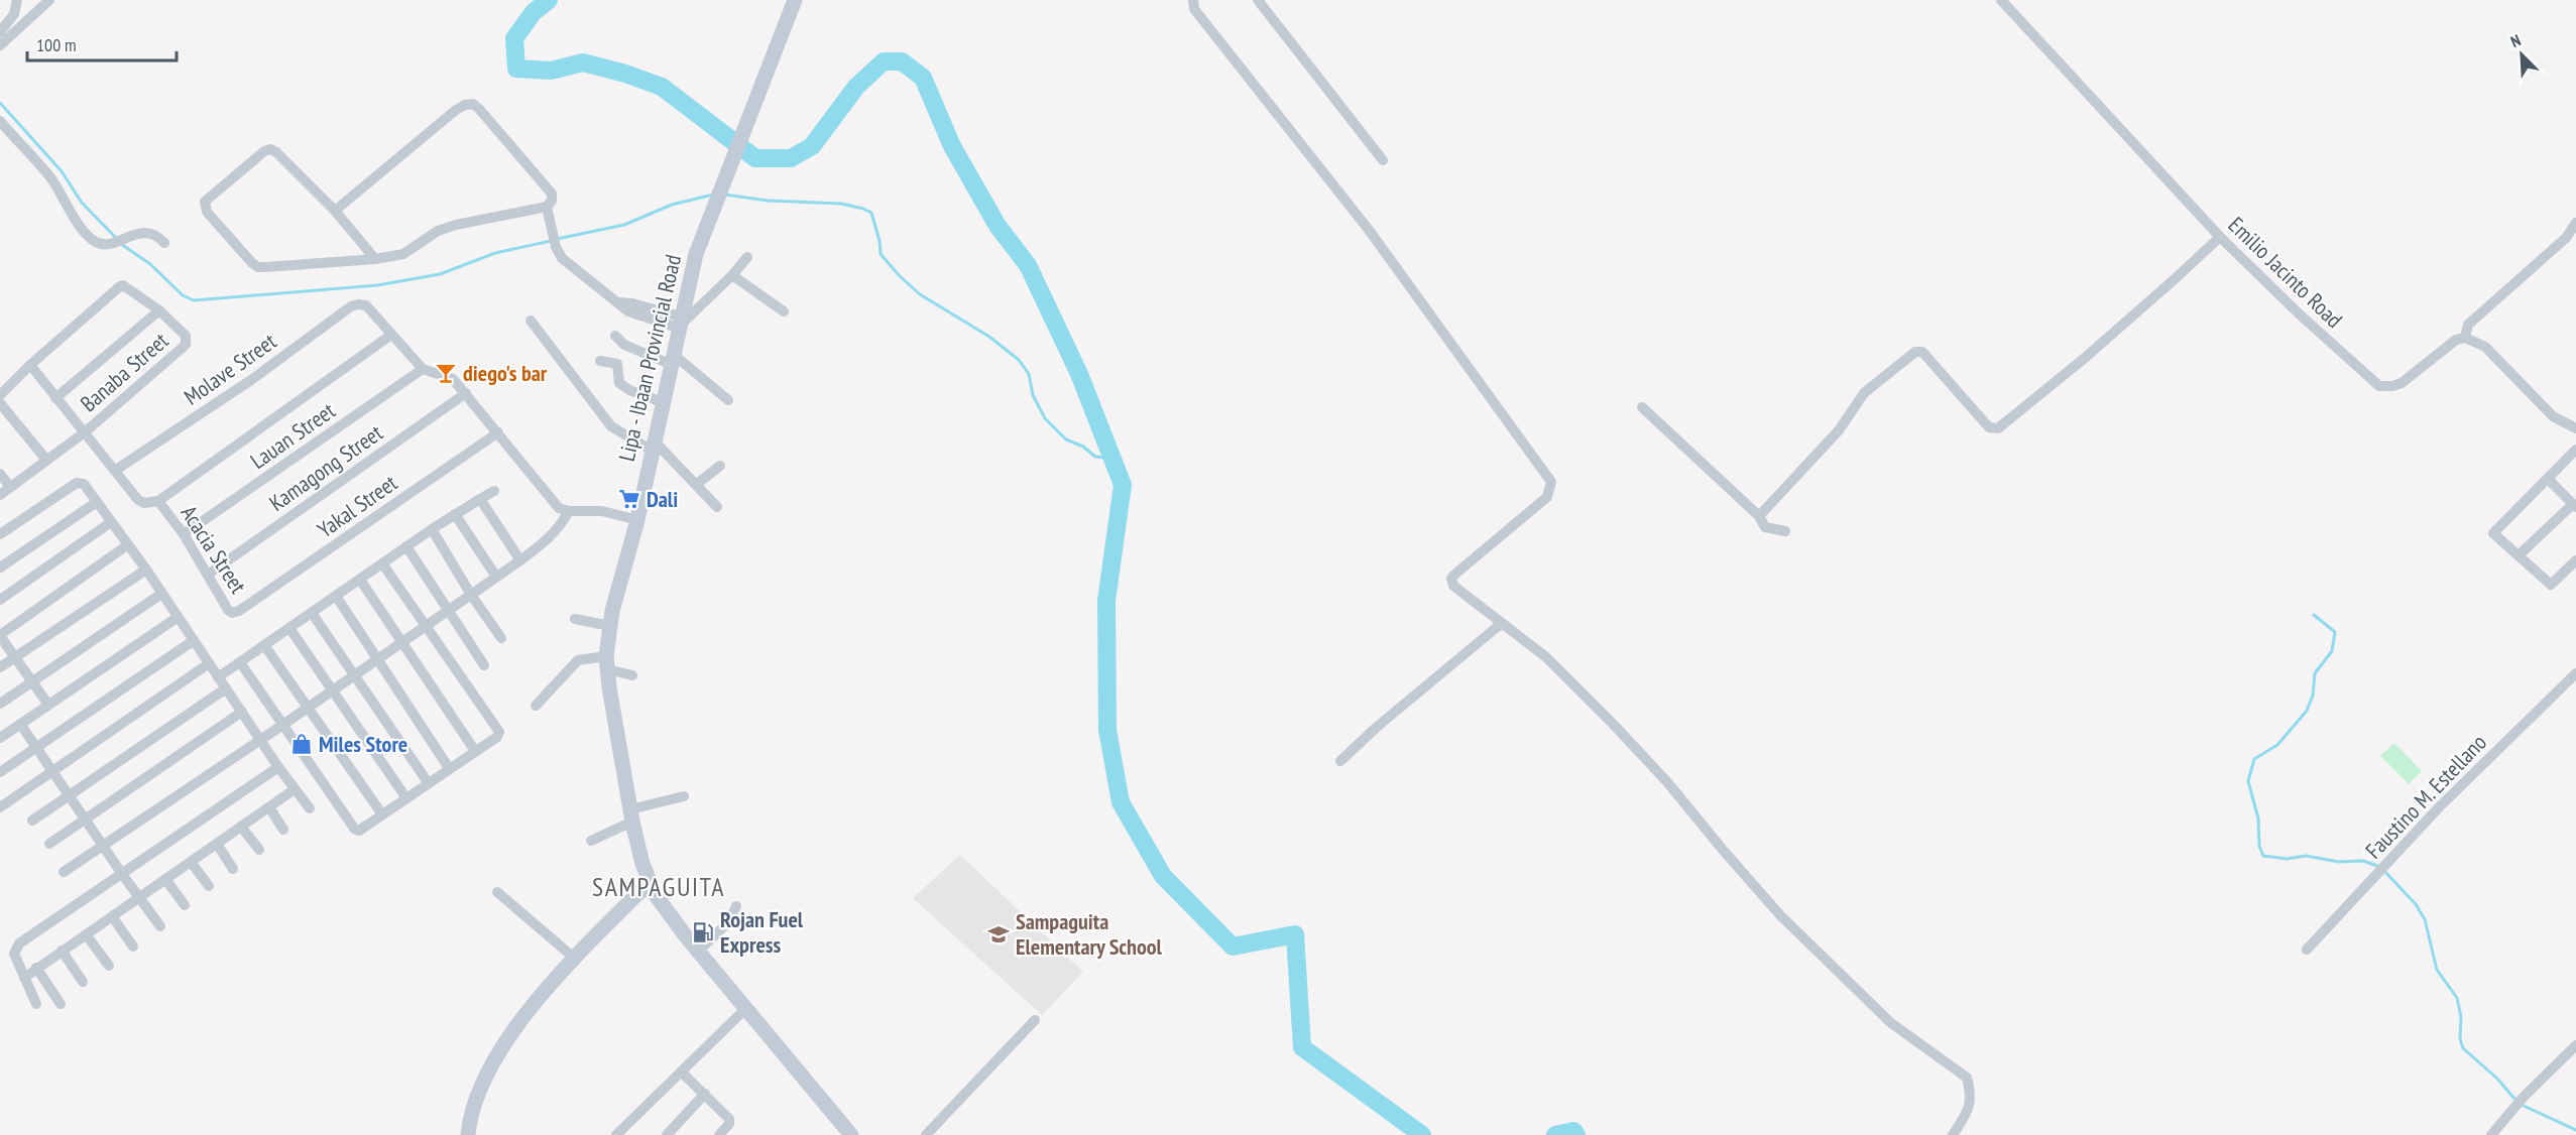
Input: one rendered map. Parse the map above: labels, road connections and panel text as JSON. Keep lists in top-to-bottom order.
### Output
{
  "streets": {
    "main road": ["Lipa - Ibaan Provincial Road"],
    "street": [
      "Emilio Jacinto Road",
      "Molave Street",
      "Banaba Street",
      "Lauan Street",
      "Kamagong Street",
      "Yakal Street",
      "Acacia Street",
      "Faustino M. Estellano"
    ]
  },
  "crossings": [
    ["Lauan Street", "Acacia Street"],
    ["Kamagong Street", "Acacia Street"],
    ["Yakal Street", "Acacia Street"]
  ],
  "districts": ["SAMPAGUITA"],
  "places": {
    "bar": ["diego's bar"],
    "supermarket": ["Dali"],
    "shop": ["Miles Store"],
    "fuel station": ["Rojan Fuel Express"],
    "school or university": ["Sampaguita Elementary School"]
  },
  "scale_bar": "100 m",
  "north": "top left"
}
